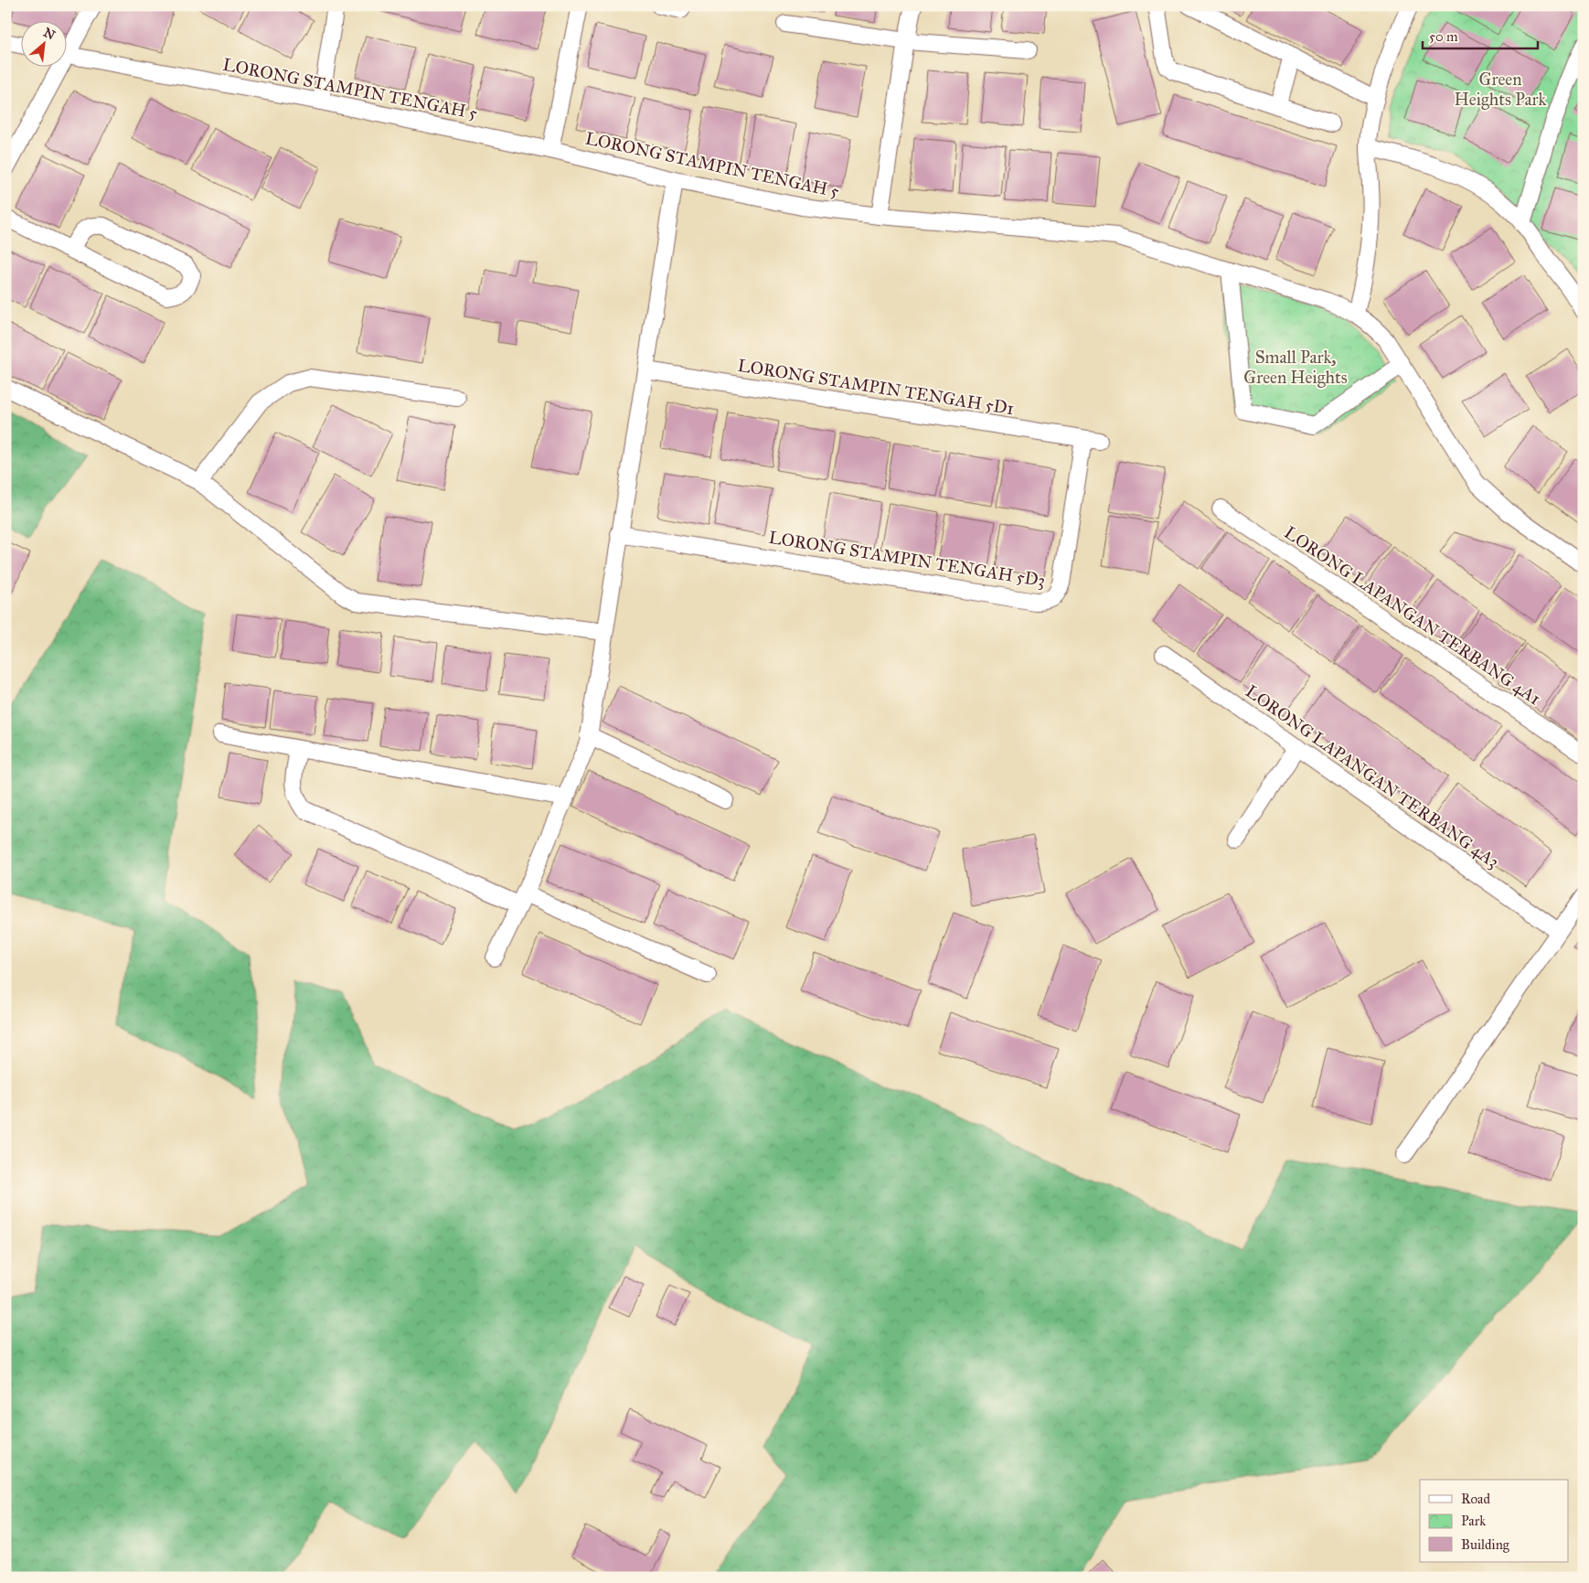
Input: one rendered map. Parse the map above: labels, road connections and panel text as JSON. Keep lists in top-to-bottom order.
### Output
{
  "streets": {
    "street": [
      "LORONG STAMPIN TENGAH 5",
      "LORONG STAMPIN TENGAH 5D1",
      "LORONG STAMPIN TENGAH 5D3",
      "LORONG LAPANGAN TERBANG 4A1",
      "LORONG LAPANGAN TERBANG 4A3"
    ]
  },
  "crossings": [
    ["LORONG STAMPIN TENGAH 5D1", "LORONG STAMPIN TENGAH 5D3"]
  ],
  "parks": ["Green Heights Park", "Small Park, Green Heights"],
  "legend": ["Road", "Park", "Building"],
  "scale_bar": "50 m",
  "north": "top right"
}
